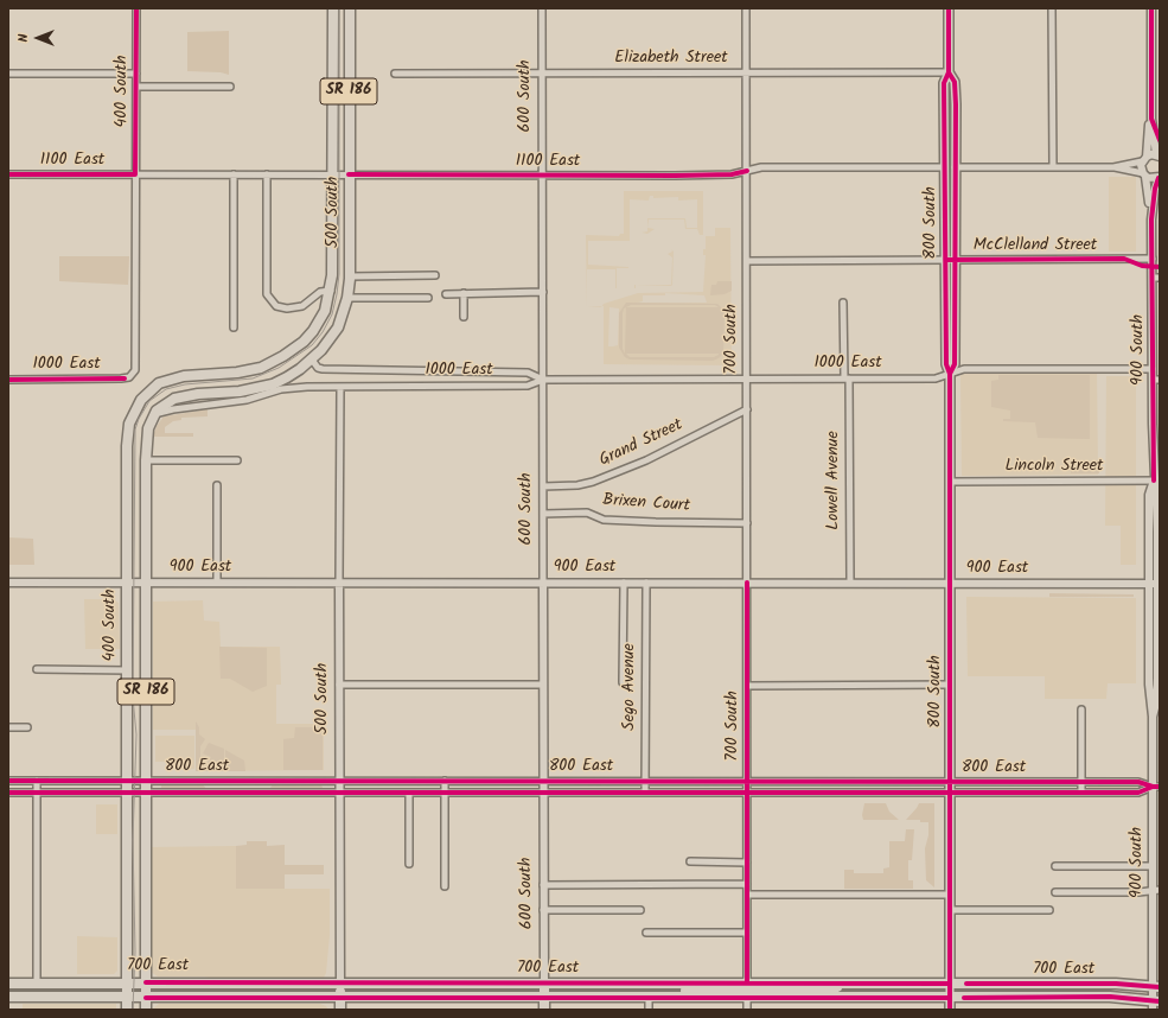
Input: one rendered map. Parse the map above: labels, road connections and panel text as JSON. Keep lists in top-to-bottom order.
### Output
{
  "streets": {
    "main road": [
      "400 South",
      "SR 186",
      "600 South",
      "500 South",
      "800 South",
      "700 East"
    ],
    "street": [
      "Elizabeth Street",
      "1100 East",
      "McClelland Street",
      "700 South",
      "900 South",
      "1000 East",
      "Grand Street",
      "Lincoln Street",
      "Lowell Avenue",
      "Brixen Court",
      "900 East",
      "Sego Avenue",
      "800 East"
    ]
  },
  "crossings": [
    ["Elizabeth Street", "600 South"],
    ["Elizabeth Street", "800 South"],
    ["Elizabeth Street", "700 South"],
    ["400 South", "1100 East"],
    ["400 South", "500 South"],
    ["400 South", "1000 East"],
    ["400 South", "900 East"],
    ["400 South", "800 East"],
    ["400 South", "700 East"],
    ["600 South", "1100 East"],
    ["600 South", "1000 East"],
    ["600 South", "Grand Street"],
    ["600 South", "Brixen Court"],
    ["600 South", "900 East"],
    ["600 South", "800 East"],
    ["600 South", "700 East"],
    ["1100 East", "500 South"],
    ["1100 East", "800 South"],
    ["1100 East", "700 South"],
    ["500 South", "1000 East"],
    ["500 South", "900 East"],
    ["500 South", "800 East"],
    ["500 South", "700 East"],
    ["800 South", "McClelland Street"],
    ["800 South", "1000 East"],
    ["800 South", "Lincoln Street"],
    ["800 South", "900 East"],
    ["800 South", "800 East"],
    ["800 South", "700 East"],
    ["McClelland Street", "700 South"],
    ["McClelland Street", "900 South"],
    ["700 South", "1000 East"],
    ["700 South", "Grand Street"],
    ["700 South", "Brixen Court"],
    ["700 South", "900 East"],
    ["700 South", "800 East"],
    ["700 South", "700 East"],
    ["900 South", "1000 East"],
    ["900 South", "Lincoln Street"],
    ["900 South", "900 East"],
    ["900 South", "800 East"],
    ["900 South", "700 East"],
    ["1000 East", "Lowell Avenue"],
    ["Lowell Avenue", "900 East"],
    ["900 East", "Sego Avenue"],
    ["Sego Avenue", "800 East"]
  ],
  "north": "left"
}
